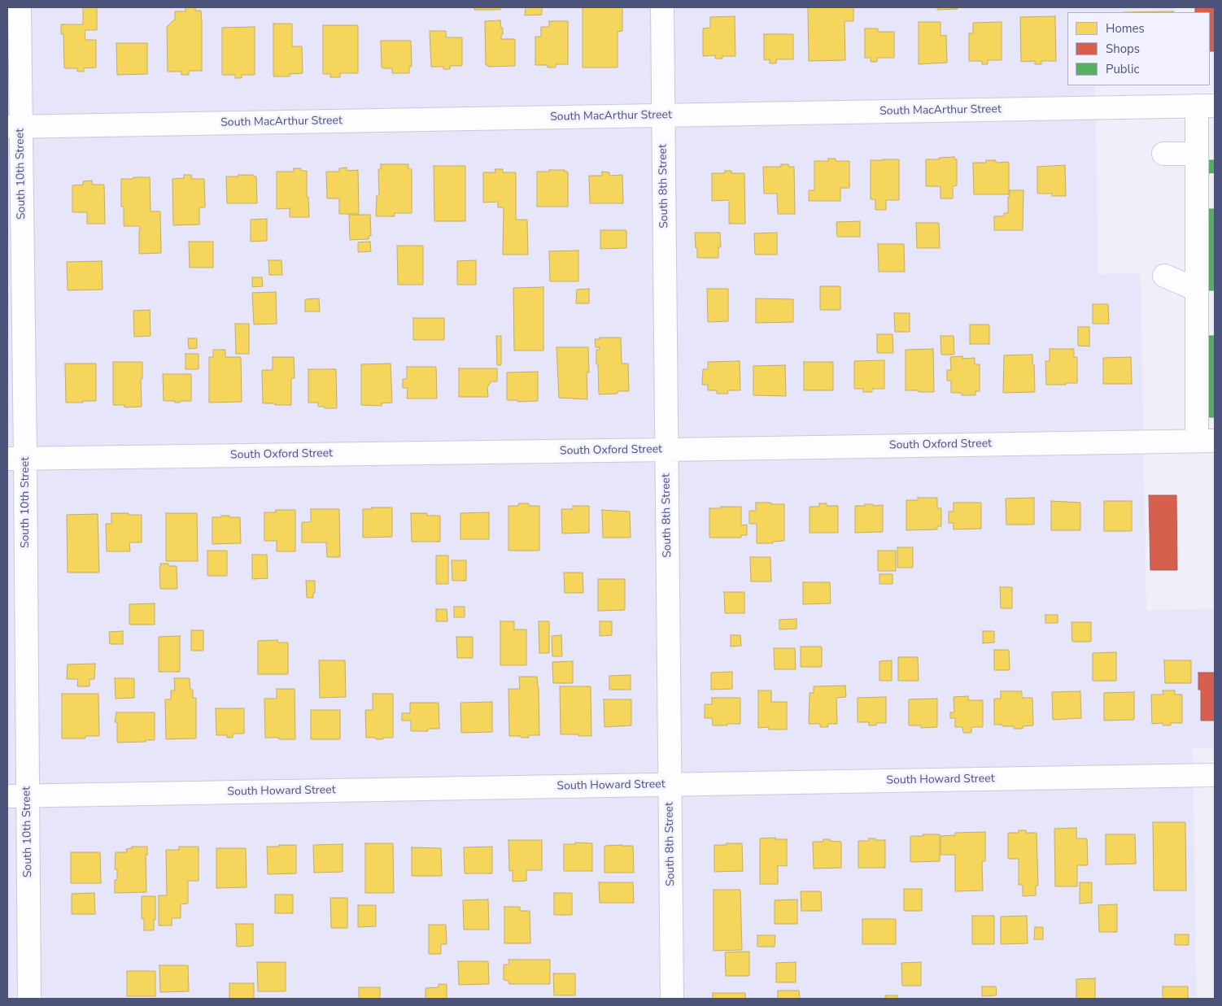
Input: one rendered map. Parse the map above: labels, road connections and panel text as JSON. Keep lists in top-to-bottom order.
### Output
{
  "streets": {
    "street": [
      "South MacArthur Street",
      "South 10th Street",
      "South 8th Street",
      "South Oxford Street",
      "South Howard Street"
    ]
  },
  "crossings": [
    ["South MacArthur Street", "South 10th Street"],
    ["South MacArthur Street", "South 8th Street"],
    ["South 10th Street", "South Oxford Street"],
    ["South 10th Street", "South Howard Street"],
    ["South 8th Street", "South Oxford Street"],
    ["South 8th Street", "South Howard Street"]
  ],
  "legend": ["Homes", "Shops", "Public"]
}
